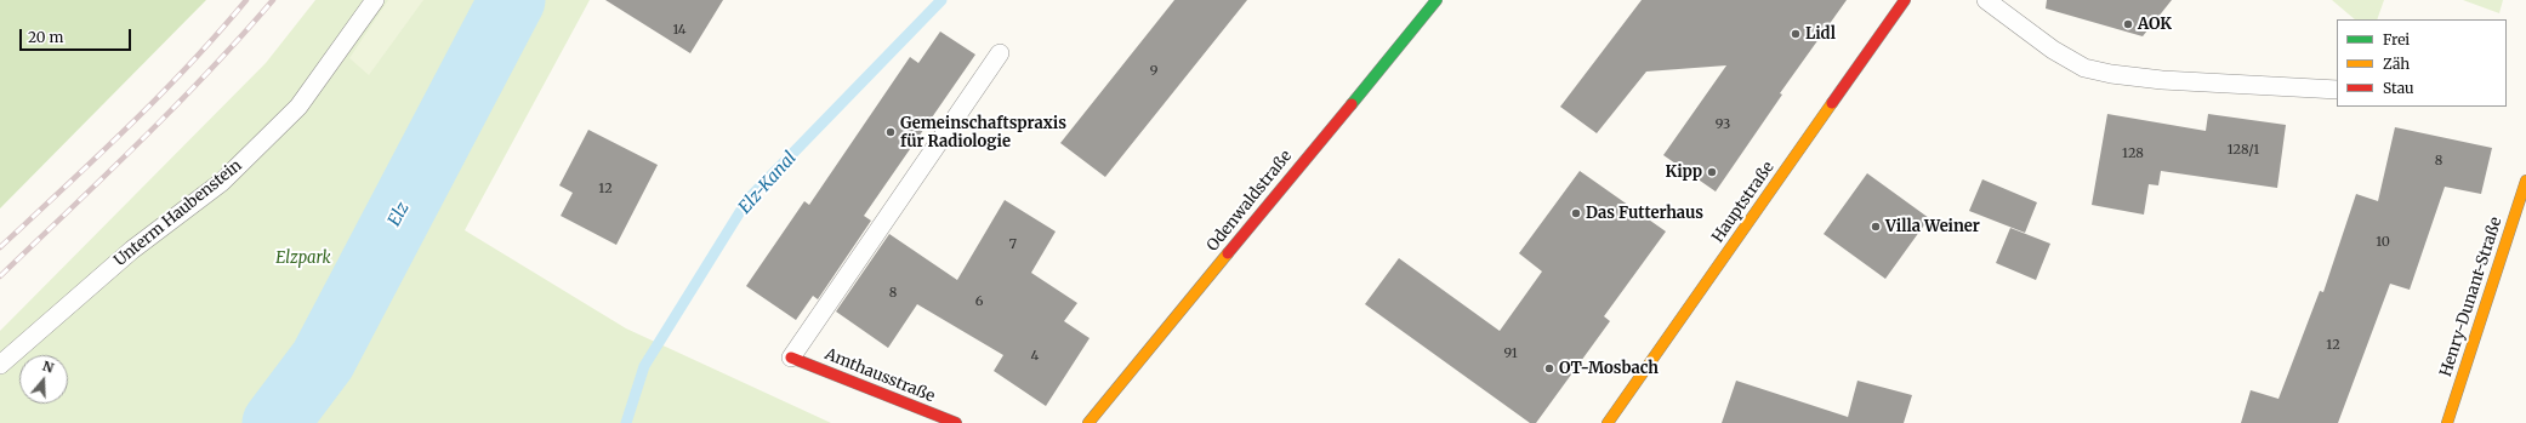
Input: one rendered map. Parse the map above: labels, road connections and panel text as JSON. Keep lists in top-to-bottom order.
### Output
{
  "streets": {
    "street": [
      "Odenwaldstraße",
      "Hauptstraße",
      "Henry-Dunant-Straße",
      "Amthausstraße"
    ],
    "lane": ["Unterm Haubenstein"]
  },
  "water": ["Elz-Kanal", "Elz"],
  "parks": ["Elzpark"],
  "places": [
    "AOK",
    "Lidl",
    "Gemeinschaftspraxis für Radiologie",
    "Kipp",
    "Das Futterhaus",
    "Villa Weiner",
    "OT-Mosbach"
  ],
  "house_numbers": [
    "14",
    "9",
    "93",
    "128/1",
    "128",
    "8",
    "12",
    "10",
    "7",
    "8",
    "6",
    "12",
    "91",
    "4"
  ],
  "legend": ["Frei", "Zäh", "Stau"],
  "scale_bar": "20 m",
  "north": "top"
}
